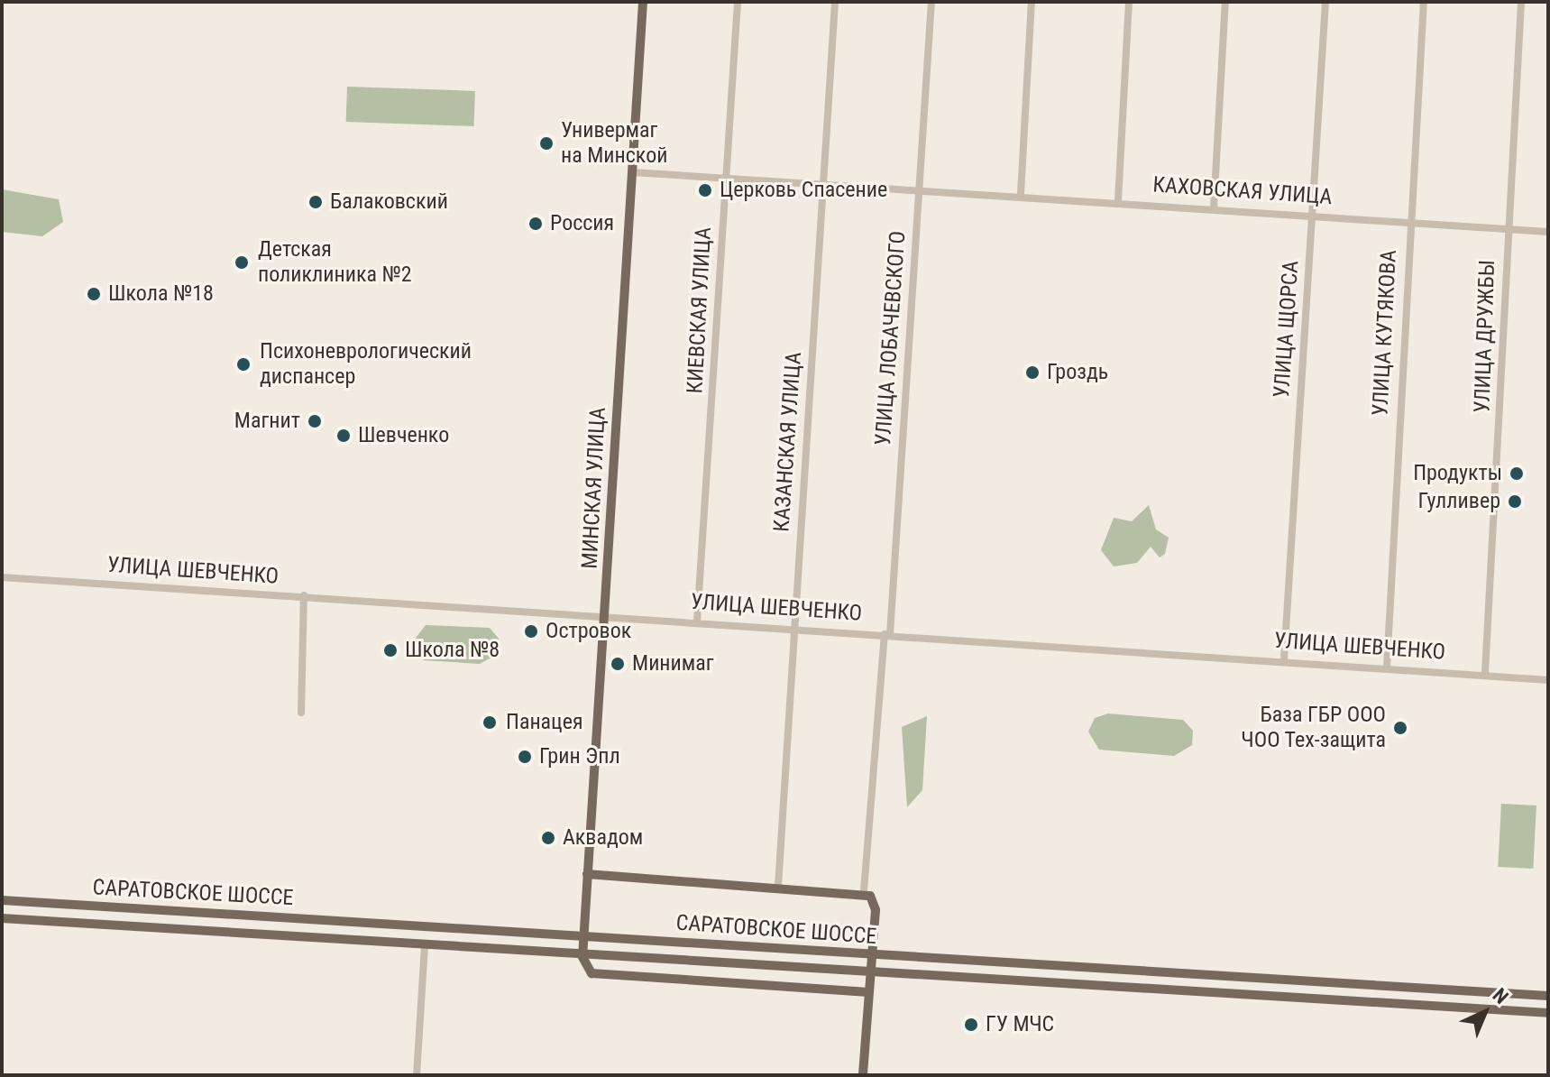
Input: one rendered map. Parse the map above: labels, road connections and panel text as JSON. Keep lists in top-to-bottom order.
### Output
{
  "streets": {
    "main road": ["МИНСКАЯ УЛИЦА", "САРАТОВСКОЕ ШОССЕ"],
    "street": [
      "КАХОВСКАЯ УЛИЦА",
      "КИЕВСКАЯ УЛИЦА",
      "УЛИЦА ЩОРСА",
      "УЛИЦА КУТЯКОВА",
      "УЛИЦА ДРУЖБЫ",
      "УЛИЦА ЛОБАЧЕВСКОГО",
      "КАЗАНСКАЯ УЛИЦА",
      "УЛИЦА ШЕВЧЕНКО"
    ]
  },
  "crossings": [
    ["КАХОВСКАЯ УЛИЦА", "КИЕВСКАЯ УЛИЦА"],
    ["КАХОВСКАЯ УЛИЦА", "УЛИЦА ЩОРСА"],
    ["КАХОВСКАЯ УЛИЦА", "УЛИЦА КУТЯКОВА"],
    ["КАХОВСКАЯ УЛИЦА", "УЛИЦА ДРУЖБЫ"],
    ["КАХОВСКАЯ УЛИЦА", "УЛИЦА ЛОБАЧЕВСКОГО"],
    ["КАХОВСКАЯ УЛИЦА", "КАЗАНСКАЯ УЛИЦА"],
    ["КАХОВСКАЯ УЛИЦА", "МИНСКАЯ УЛИЦА"],
    ["КИЕВСКАЯ УЛИЦА", "УЛИЦА ШЕВЧЕНКО"],
    ["УЛИЦА ЩОРСА", "УЛИЦА ШЕВЧЕНКО"],
    ["УЛИЦА КУТЯКОВА", "УЛИЦА ШЕВЧЕНКО"],
    ["УЛИЦА ДРУЖБЫ", "УЛИЦА ШЕВЧЕНКО"],
    ["УЛИЦА ЛОБАЧЕВСКОГО", "УЛИЦА ШЕВЧЕНКО"],
    ["КАЗАНСКАЯ УЛИЦА", "УЛИЦА ШЕВЧЕНКО"],
    ["МИНСКАЯ УЛИЦА", "УЛИЦА ШЕВЧЕНКО"],
    ["МИНСКАЯ УЛИЦА", "САРАТОВСКОЕ ШОССЕ"]
  ],
  "places": [
    "Универмаг на Минской",
    "Церковь Спасение",
    "Балаковский",
    "Россия",
    "Детская поликлиника №2",
    "Школа №18",
    "Психоневрологический диспансер",
    "Гроздь",
    "Магнит",
    "Шевченко",
    "Продукты",
    "Гулливер",
    "Островок",
    "Школа №8",
    "Минимаг",
    "Панацея",
    "База ГБР ООО ЧОО Тех-защита",
    "Грин Эпл",
    "Аквадом",
    "ГУ МЧС"
  ],
  "north": "top right"
}
